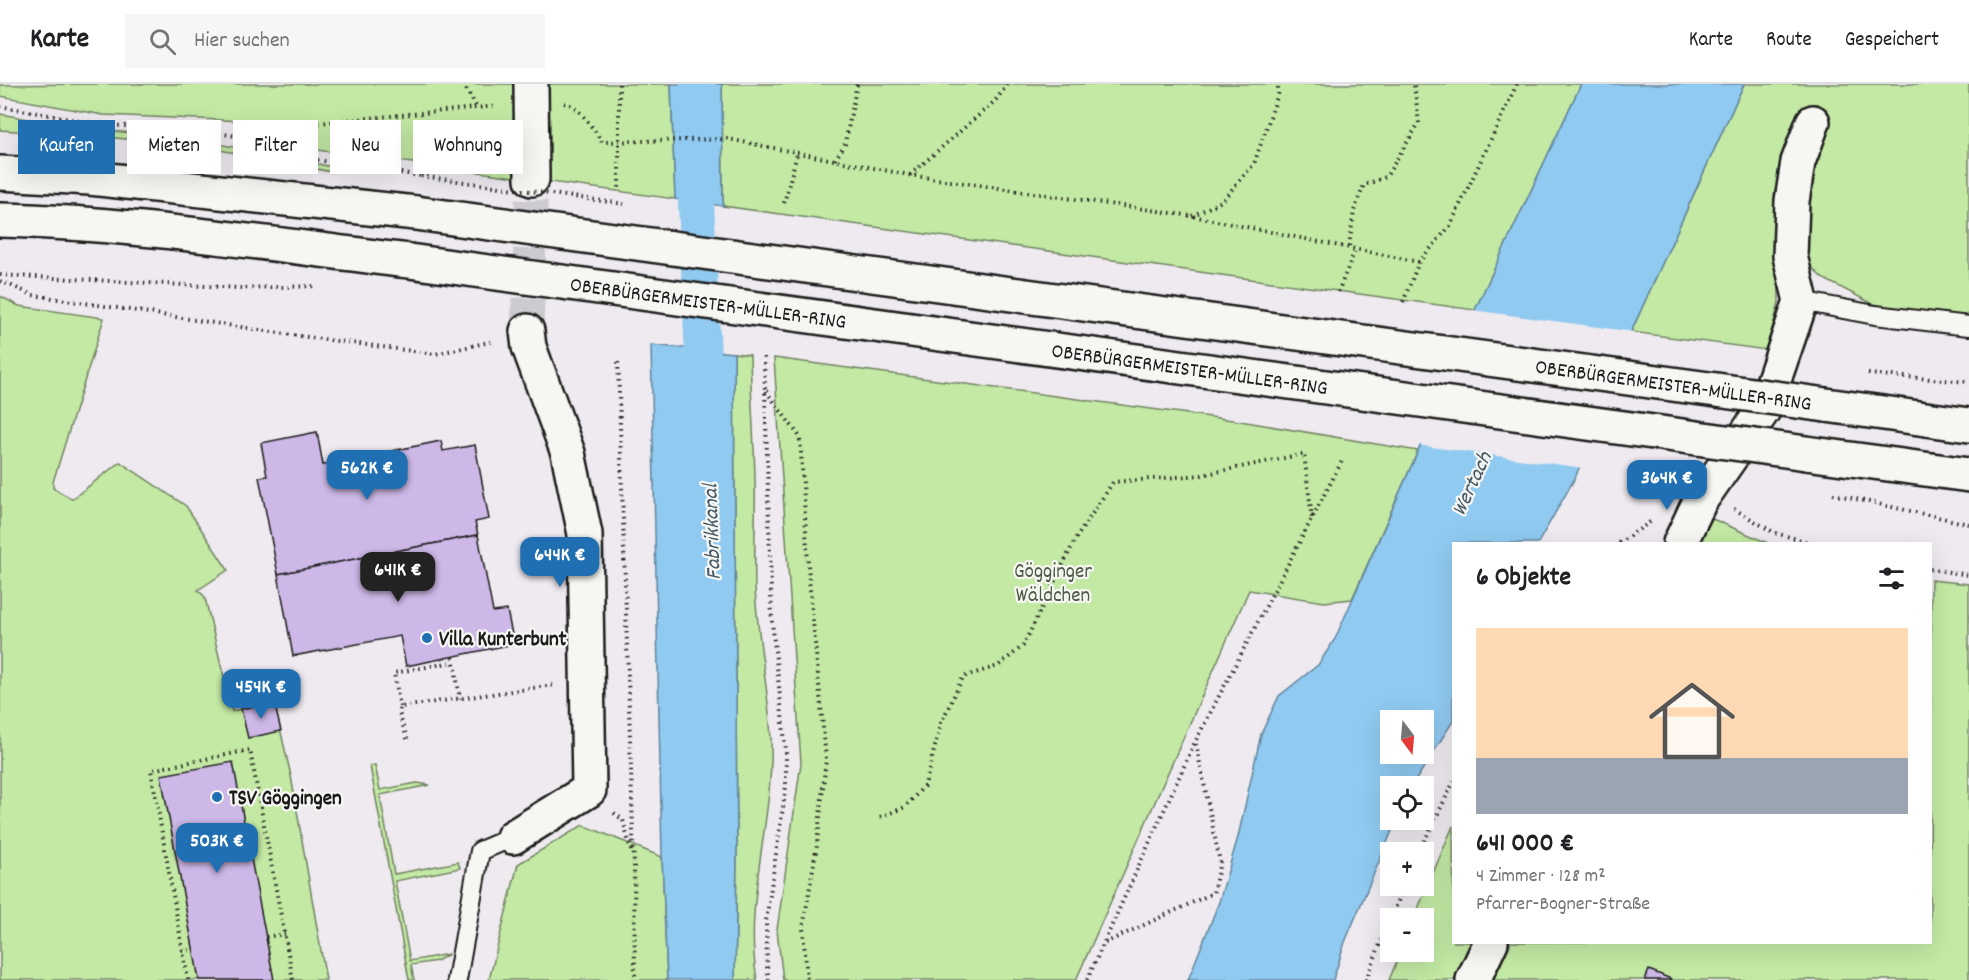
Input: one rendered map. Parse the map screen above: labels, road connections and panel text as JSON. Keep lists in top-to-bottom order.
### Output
{
  "streets": {
    "main road": ["OBERBÜRGERMEISTER-MÜLLER-RING"]
  },
  "water": ["Wertach", "Fabrikkanal"],
  "parks": ["Gögginger Wäldchen"],
  "places": ["Villa Kunterbunt", "TSV Göggingen"],
  "north": "bottom",
  "page": {
    "header": "Karte",
    "search": "Hier suchen",
    "nav": ["Karte", "Route", "Gespeichert"],
    "chip": [
      "Kaufen",
      "Mieten",
      "Filter",
      "Neu",
      "Wohnung"
    ],
    "price": [
      "562K €",
      "364K €",
      "644K €",
      "641K €",
      "454K €",
      "503K €"
    ],
    "heading": "6 Objekte",
    "list": [
      {
        "name": "641 000 €",
        "note": "4 Zimmer · 128 m² · Pfarrer-Bogner-Straße"
      }
    ],
    "map_buttons": ["+", "−"]
  }
}
